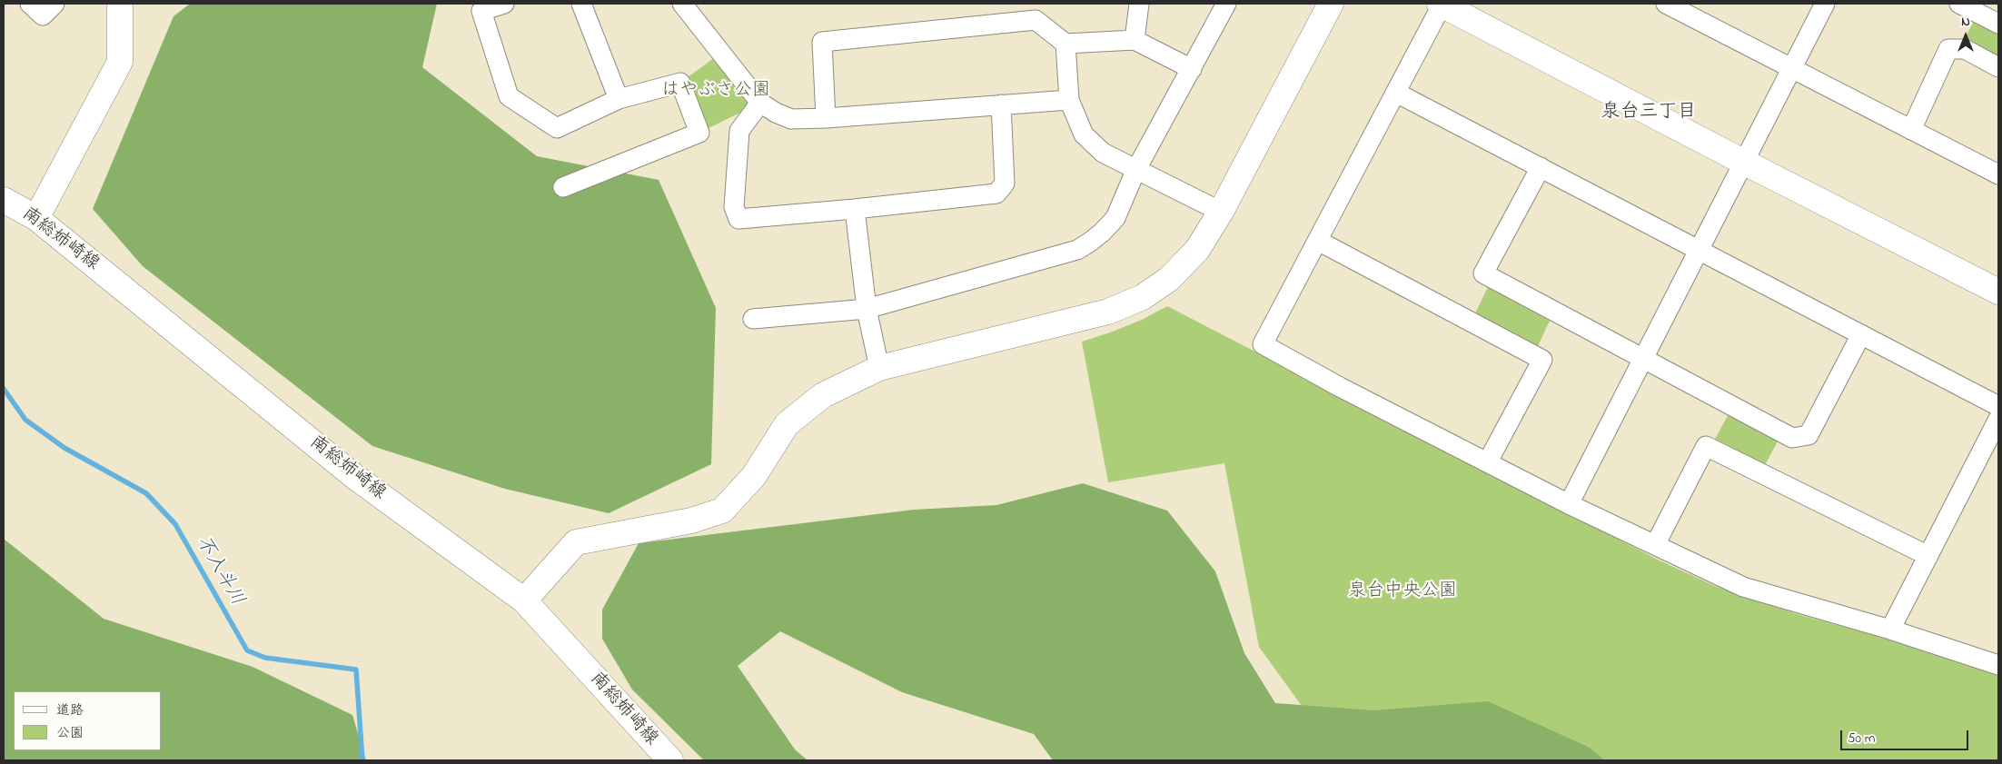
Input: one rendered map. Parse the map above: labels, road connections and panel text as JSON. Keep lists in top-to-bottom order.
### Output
{
  "streets": {
    "street": ["南総姉崎線"]
  },
  "districts": ["泉台三丁目"],
  "water": ["不入斗川"],
  "parks": ["はやぶさ公園", "泉台中央公園"],
  "legend": ["道路", "公園"],
  "scale_bar": "50 m",
  "north": "top"
}
